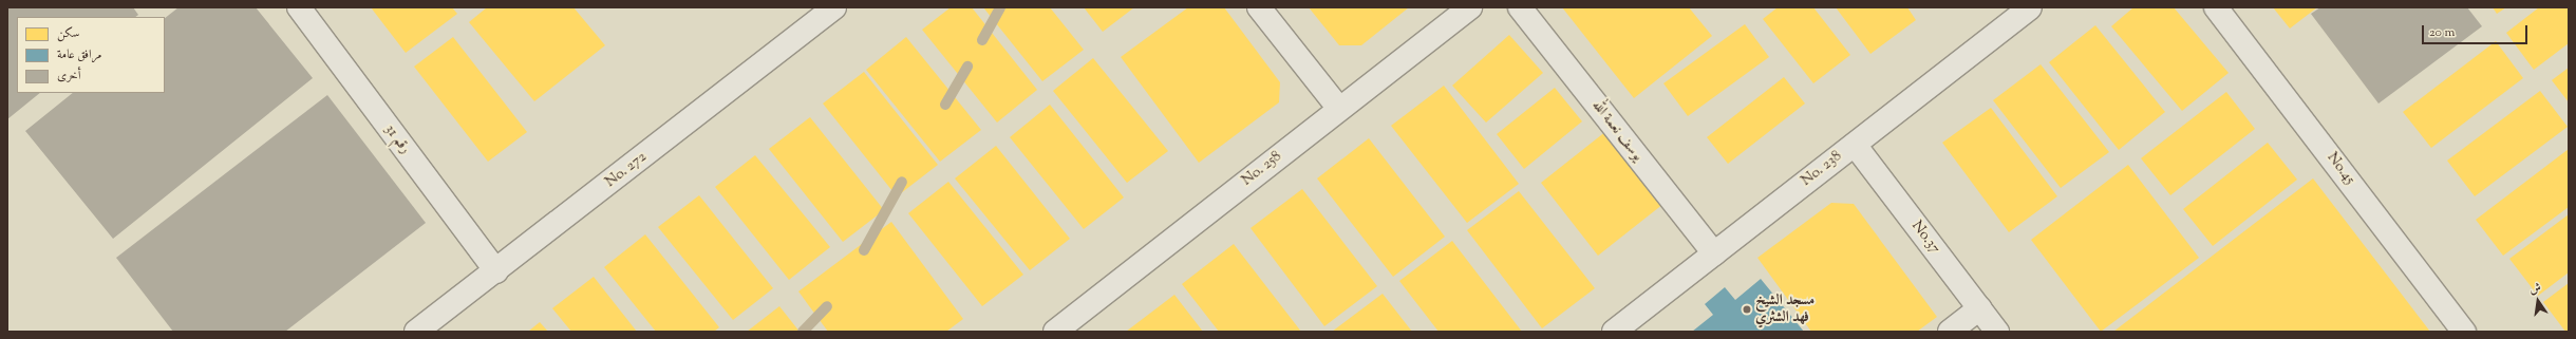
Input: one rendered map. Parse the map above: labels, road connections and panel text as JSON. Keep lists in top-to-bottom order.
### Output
{
  "streets": {
    "street": [
      "يوسف نعمة الله",
      "رقم 31",
      "No. 258",
      "No. 238",
      "No.45",
      "No. 272",
      "No.37"
    ]
  },
  "crossings": [
    ["يوسف نعمة الله", "No. 238"],
    ["رقم 31", "No. 272"],
    ["No. 238", "No.37"]
  ],
  "places": ["مسجد الشيخ فهد الشثري"],
  "legend": ["سكن", "مرافق عامة", "أخرى"],
  "scale_bar": "20 m",
  "north": "top"
}
